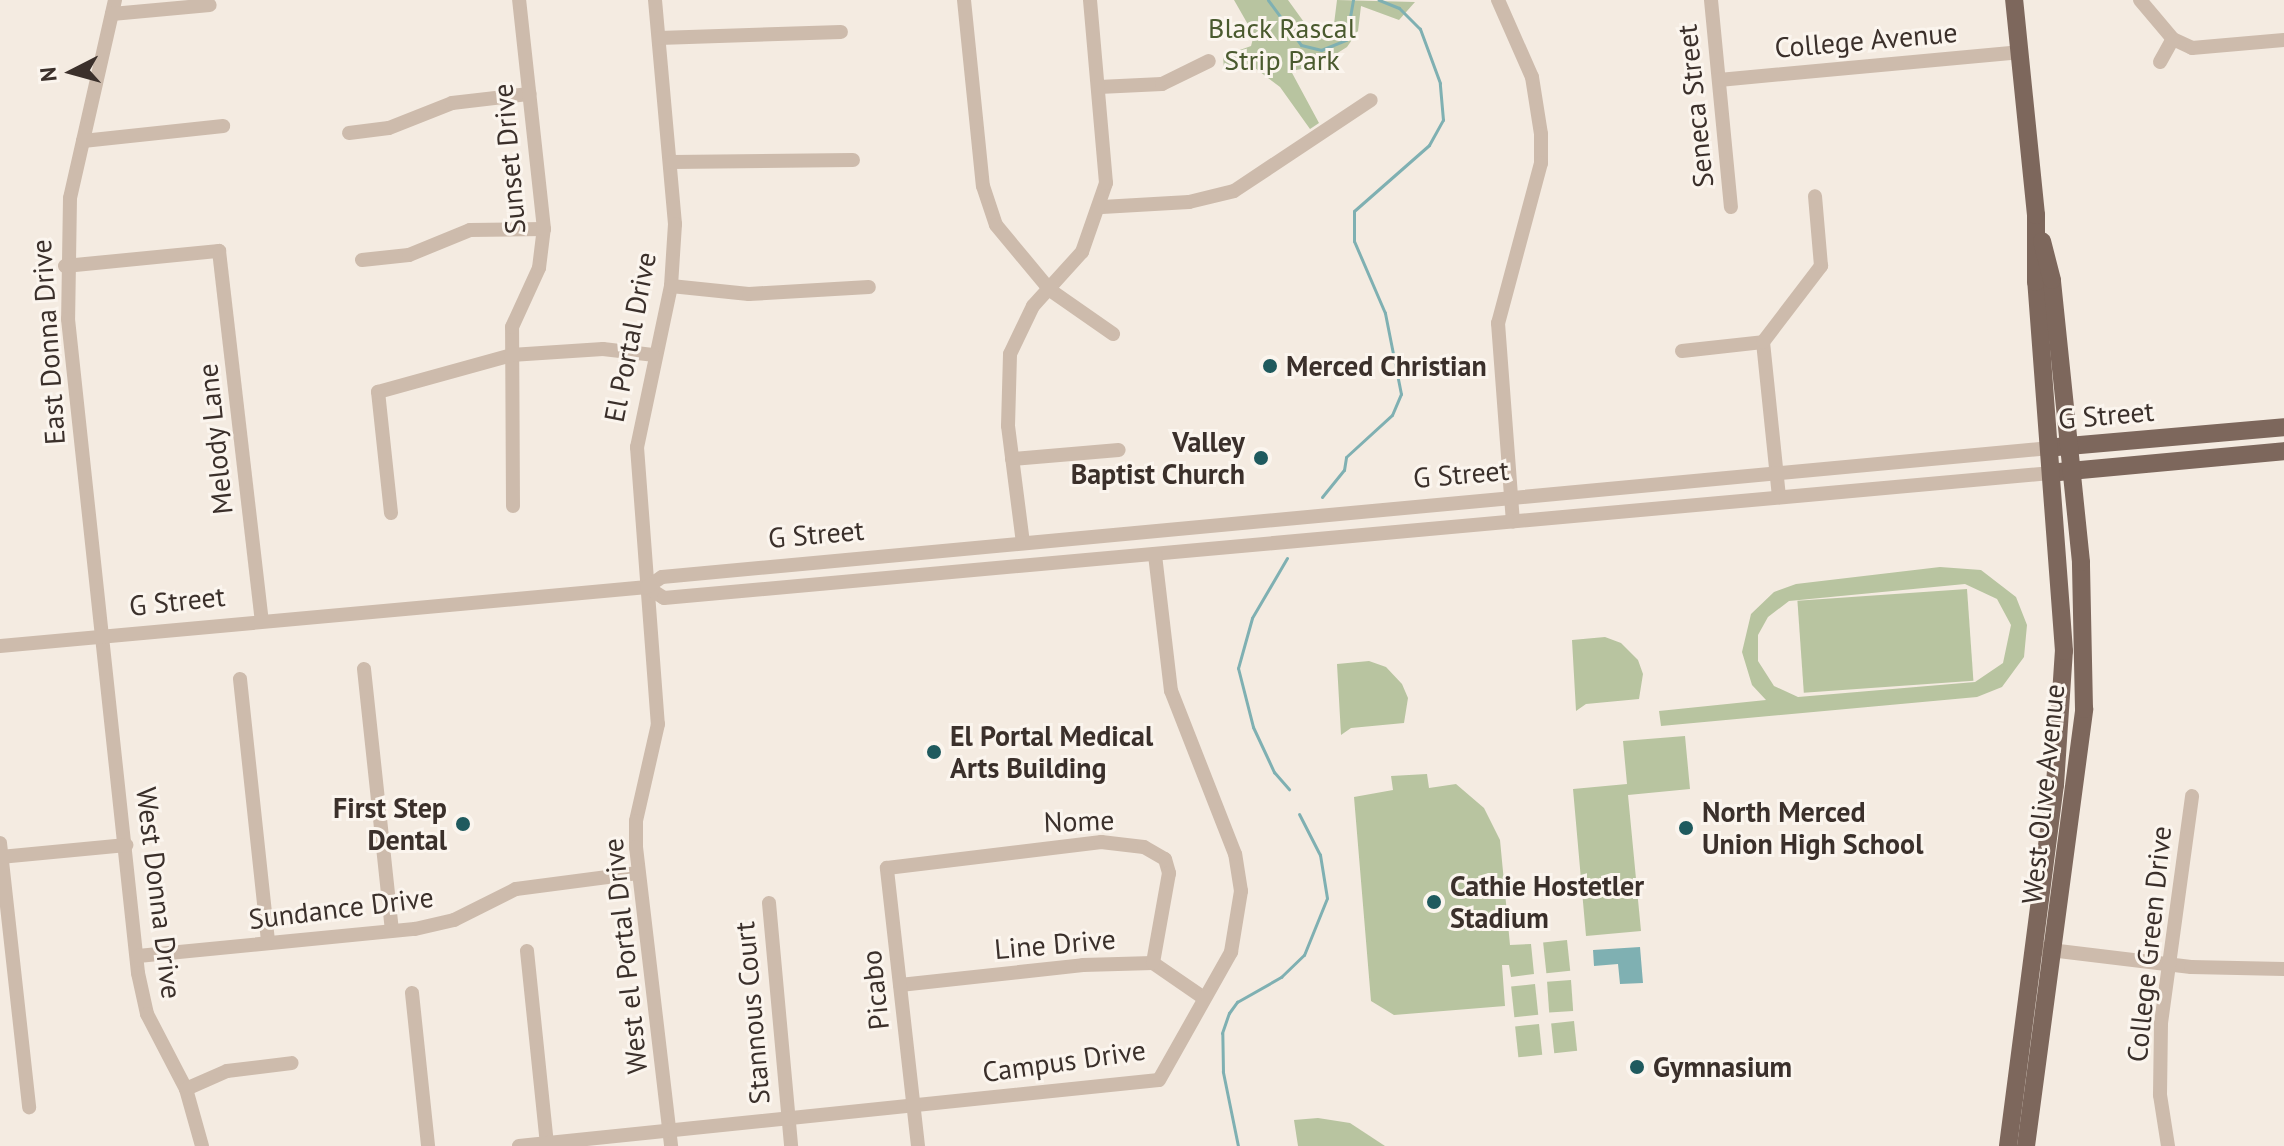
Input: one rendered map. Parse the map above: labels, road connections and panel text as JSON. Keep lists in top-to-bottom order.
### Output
{
  "streets": {
    "main road": ["G Street", "West Olive Avenue"],
    "street": [
      "College Avenue",
      "Seneca Street",
      "Sunset Drive",
      "El Portal Drive",
      "East Donna Drive",
      "Melody Lane",
      "Nome",
      "West Donna Drive",
      "Sundance Drive",
      "Line Drive",
      "College Green Drive",
      "West el Portal Drive",
      "Picabo",
      "Stannous Court",
      "Campus Drive"
    ]
  },
  "crossings": [
    ["College Avenue", "Seneca Street"],
    ["El Portal Drive", "G Street"],
    ["El Portal Drive", "West el Portal Drive"],
    ["East Donna Drive", "G Street"],
    ["East Donna Drive", "Melody Lane"],
    ["East Donna Drive", "West Donna Drive"],
    ["G Street", "Melody Lane"],
    ["G Street", "West Olive Avenue"],
    ["G Street", "West Donna Drive"],
    ["G Street", "West el Portal Drive"],
    ["G Street", "Campus Drive"],
    ["Nome", "Line Drive"],
    ["Nome", "Picabo"],
    ["West Donna Drive", "Sundance Drive"],
    ["Sundance Drive", "West el Portal Drive"],
    ["Line Drive", "Picabo"],
    ["Line Drive", "Campus Drive"],
    ["West el Portal Drive", "Campus Drive"],
    ["Picabo", "Campus Drive"],
    ["Stannous Court", "Campus Drive"]
  ],
  "parks": ["Black Rascal Strip Park"],
  "places": [
    "Merced Christian",
    "Valley Baptist Church",
    "El Portal Medical Arts Building",
    "First Step Dental",
    "North Merced Union High School",
    "Cathie Hostetler Stadium",
    "Gymnasium"
  ],
  "north": "left"
}
